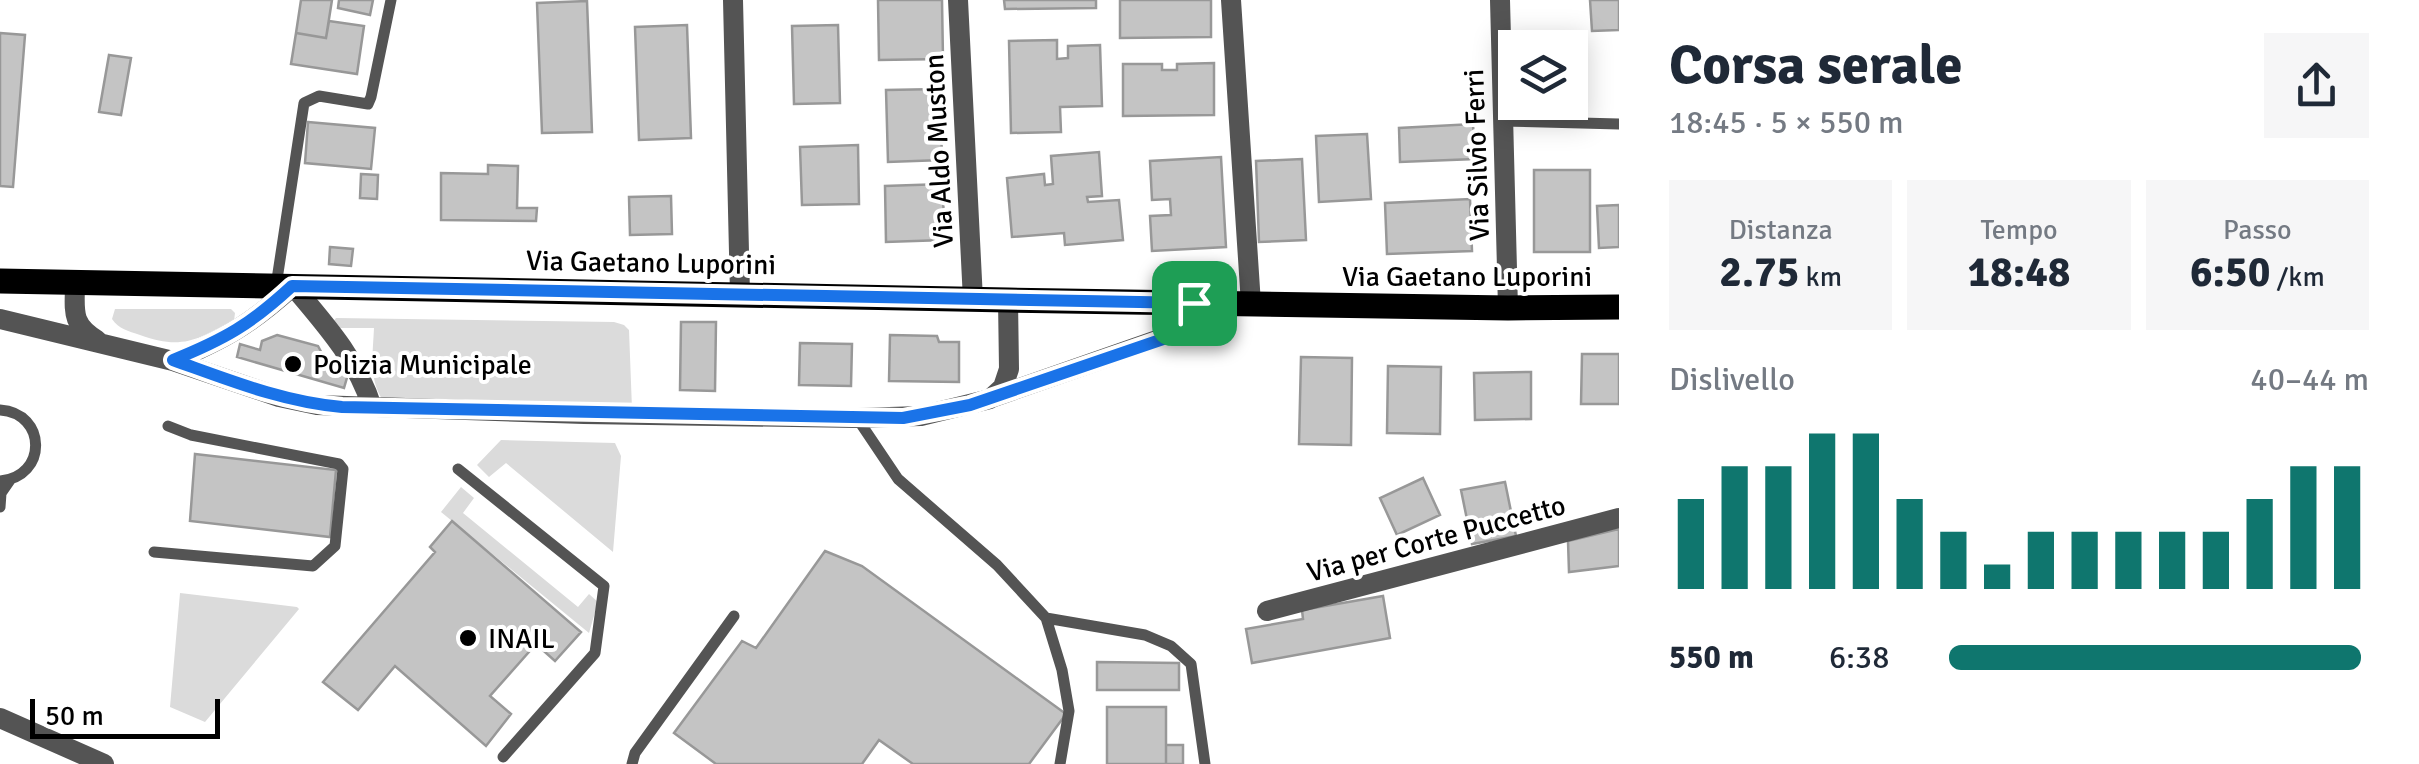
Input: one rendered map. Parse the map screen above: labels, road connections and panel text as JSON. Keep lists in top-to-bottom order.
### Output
{
  "streets": {
    "main road": ["Via Gaetano Luporini"],
    "street": ["Via Aldo Muston", "Via Silvio Ferri", "Via per Corte Puccetto"]
  },
  "crossings": [
    ["Via Aldo Muston", "Via Gaetano Luporini"],
    ["Via Silvio Ferri", "Via Gaetano Luporini"]
  ],
  "places": ["Polizia Municipale", "INAIL"],
  "scale_bar": "50 m",
  "page": {
    "heading": ["Corsa serale", "18:45 · 5 × 550 m"],
    "stats": [
      ["Distanza", "2.75 km"],
      ["Tempo", "18:48"],
      ["Passo", "6:50 /km"]
    ],
    "chart": ["Dislivello", "40–44 m"],
    "list": [
      {
        "name": "550 m",
        "note": "6:38"
      }
    ],
    "scale": "50 m"
  }
}
